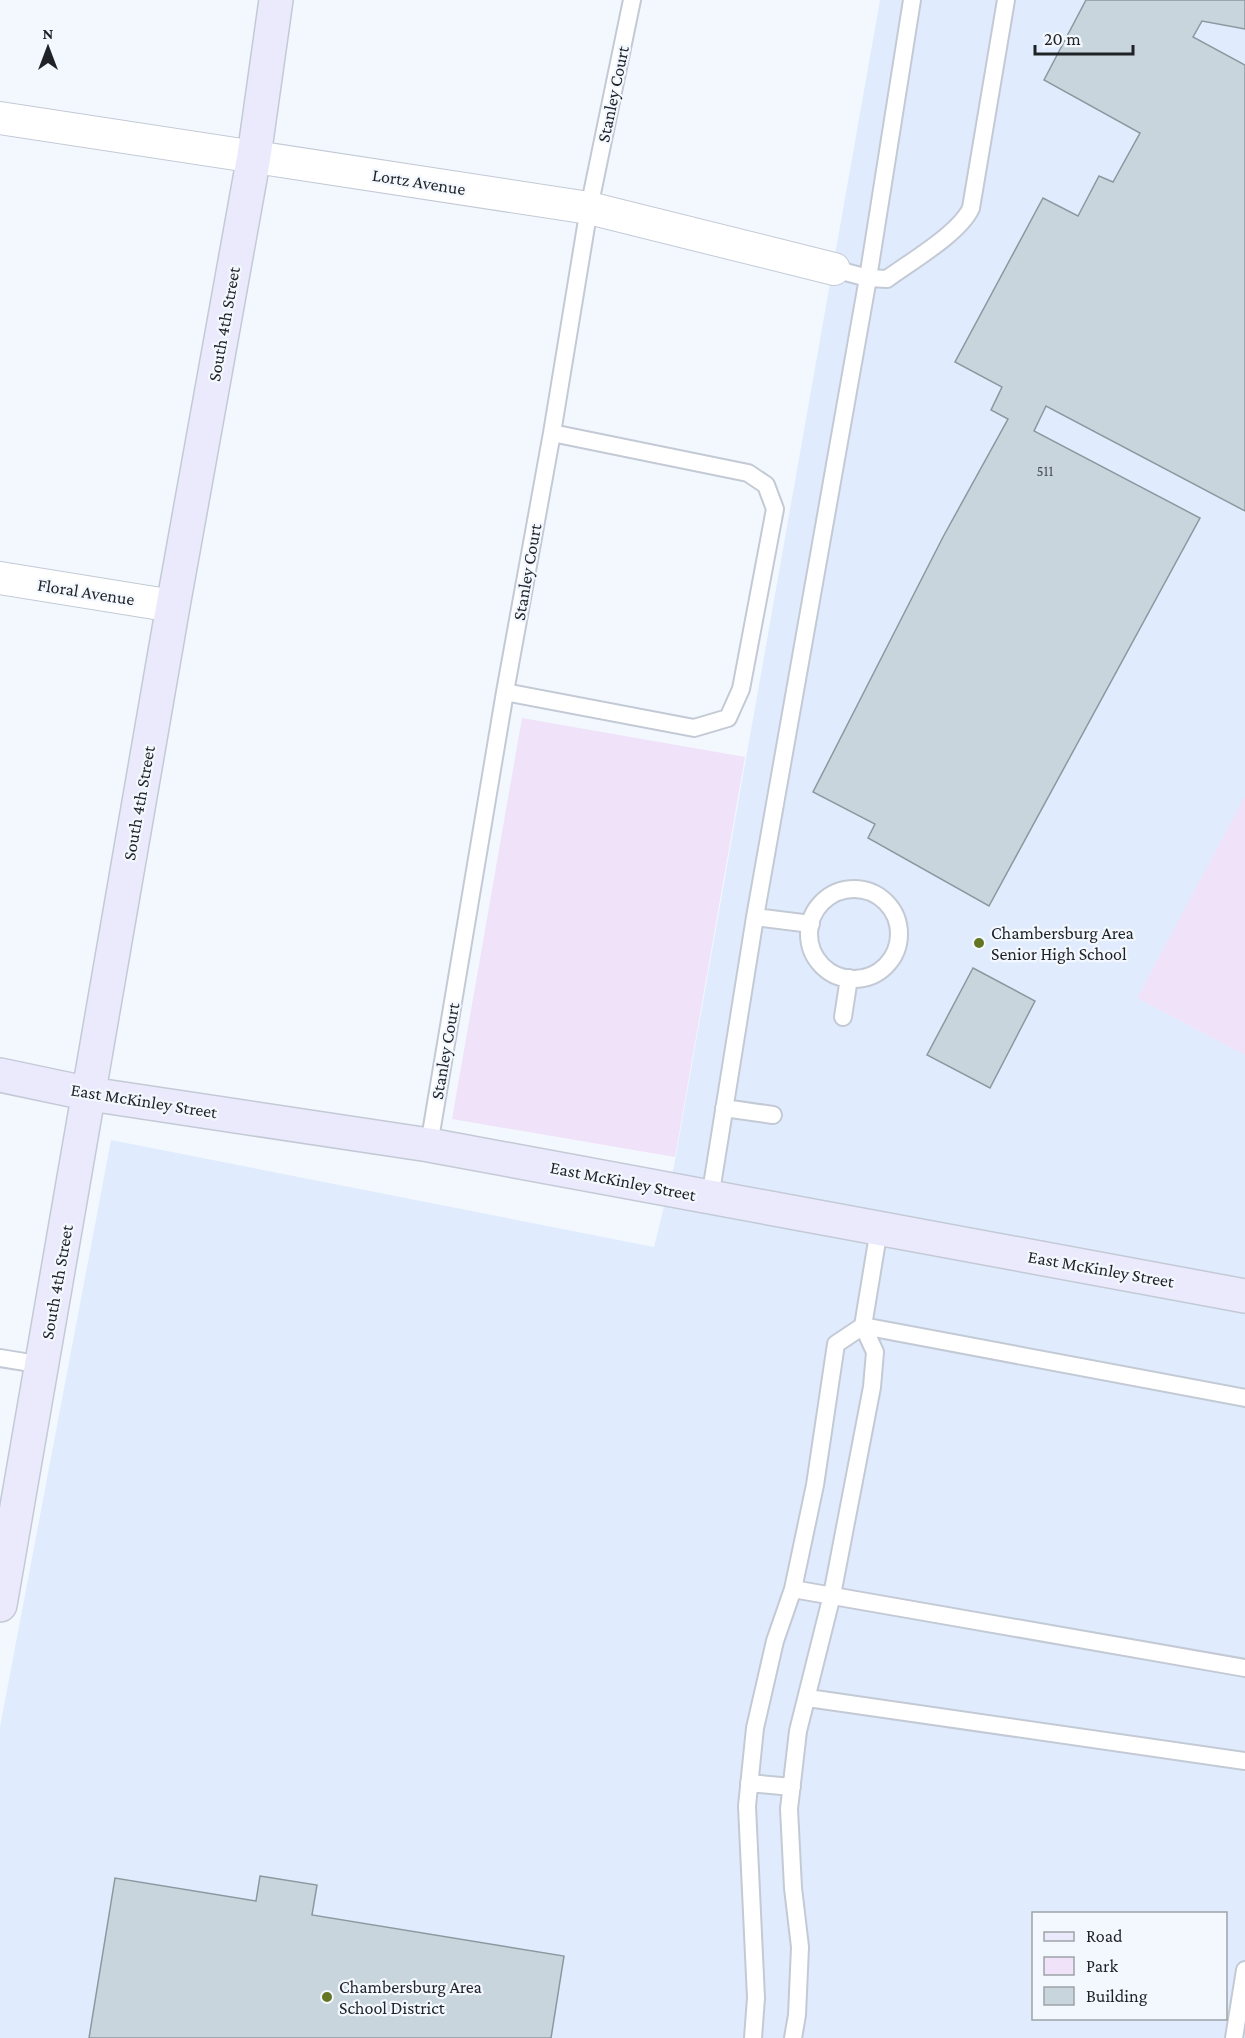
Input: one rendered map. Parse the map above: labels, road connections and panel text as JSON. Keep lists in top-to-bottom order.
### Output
{
  "streets": {
    "street": [
      "Lortz Avenue",
      "South 4th Street",
      "Floral Avenue",
      "East McKinley Street"
    ],
    "lane": ["Stanley Court"]
  },
  "crossings": [
    ["Stanley Court", "Lortz Avenue"],
    ["Stanley Court", "East McKinley Street"],
    ["Lortz Avenue", "South 4th Street"],
    ["South 4th Street", "Floral Avenue"],
    ["South 4th Street", "East McKinley Street"]
  ],
  "places": ["Chambersburg Area Senior High School", "Chambersburg Area School District"],
  "house_numbers": ["511"],
  "legend": ["Road", "Park", "Building"],
  "scale_bar": "20 m",
  "north": "top"
}
